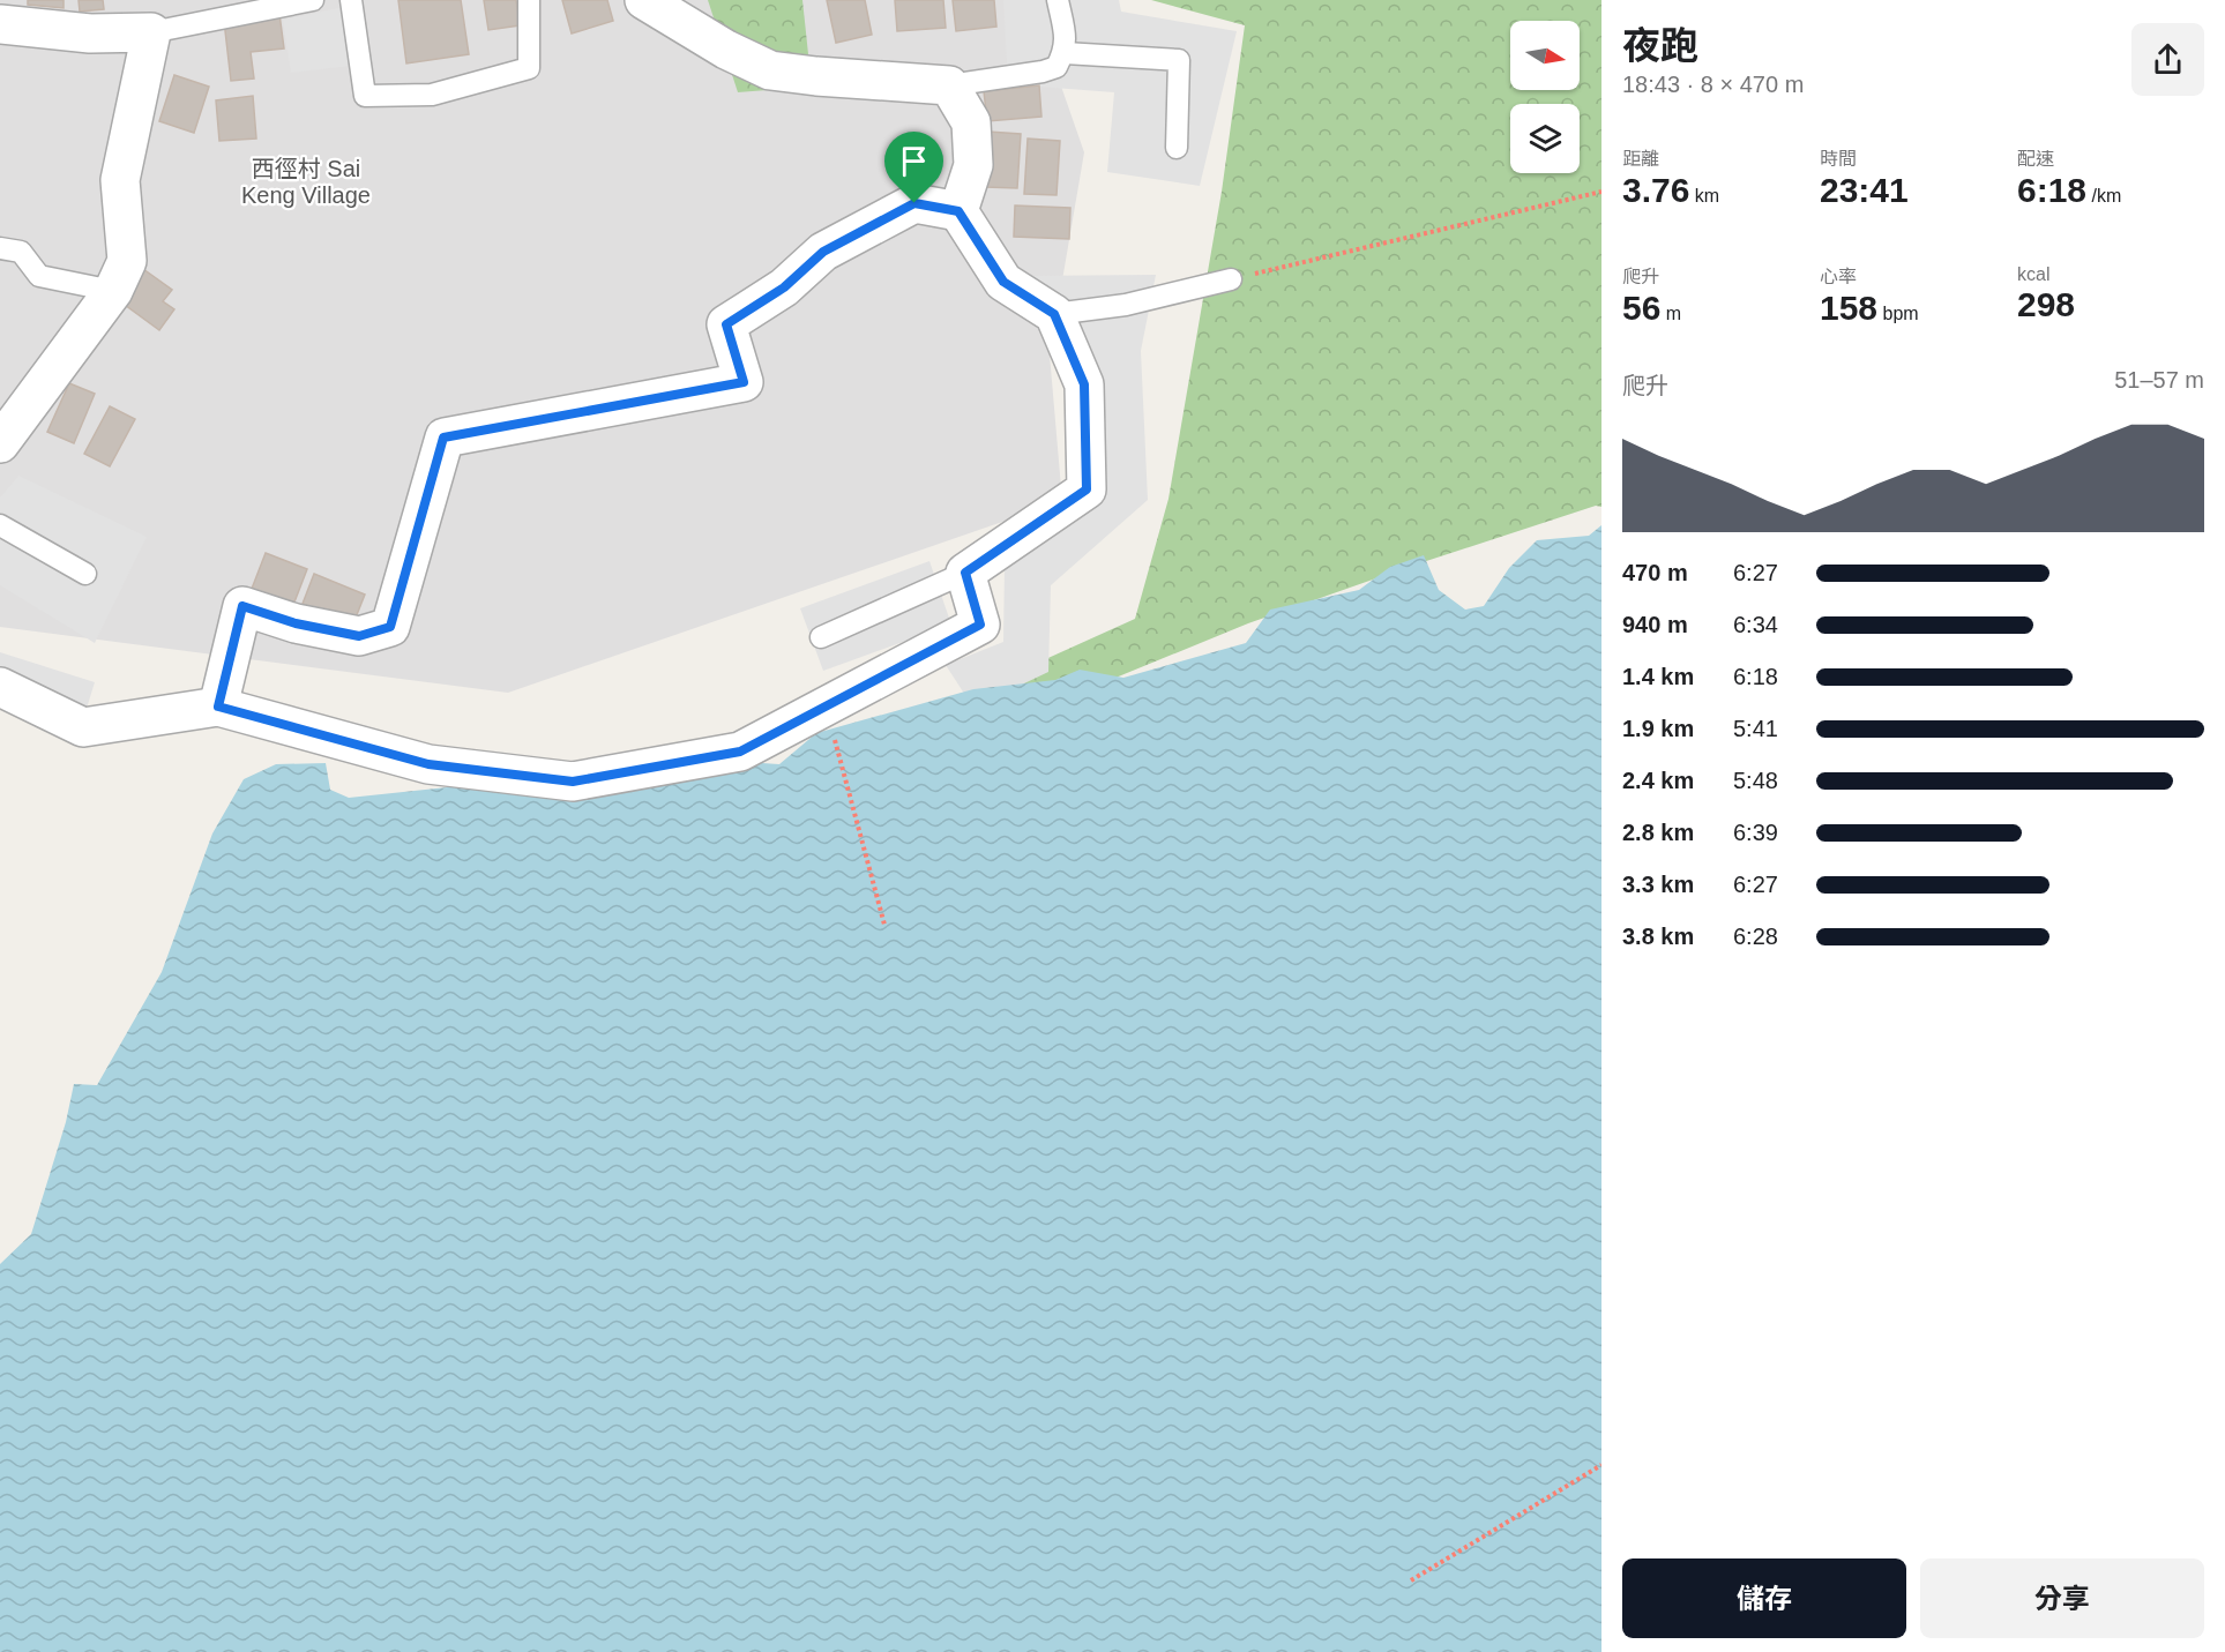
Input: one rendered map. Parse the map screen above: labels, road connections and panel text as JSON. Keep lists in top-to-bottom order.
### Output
{
  "districts": ["西徑村 Sai Keng Village"],
  "north": "right",
  "page": {
    "heading": ["夜跑", "18:43 · 8 × 470 m"],
    "stats": [
      ["距離", "3.76 km"],
      ["時間", "23:41"],
      ["配速", "6:18 /km"],
      ["爬升", "56 m"],
      ["心率", "158 bpm"],
      ["kcal", "298"]
    ],
    "chart": ["爬升", "51–57 m"],
    "list": [
      {
        "name": "470 m",
        "note": "6:27"
      },
      {
        "name": "940 m",
        "note": "6:34"
      },
      {
        "name": "1.4 km",
        "note": "6:18"
      },
      {
        "name": "1.9 km",
        "note": "5:41"
      },
      {
        "name": "2.4 km",
        "note": "5:48"
      },
      {
        "name": "2.8 km",
        "note": "6:39"
      },
      {
        "name": "3.3 km",
        "note": "6:27"
      },
      {
        "name": "3.8 km",
        "note": "6:28"
      }
    ],
    "buttons": ["儲存", "分享"]
  }
}
